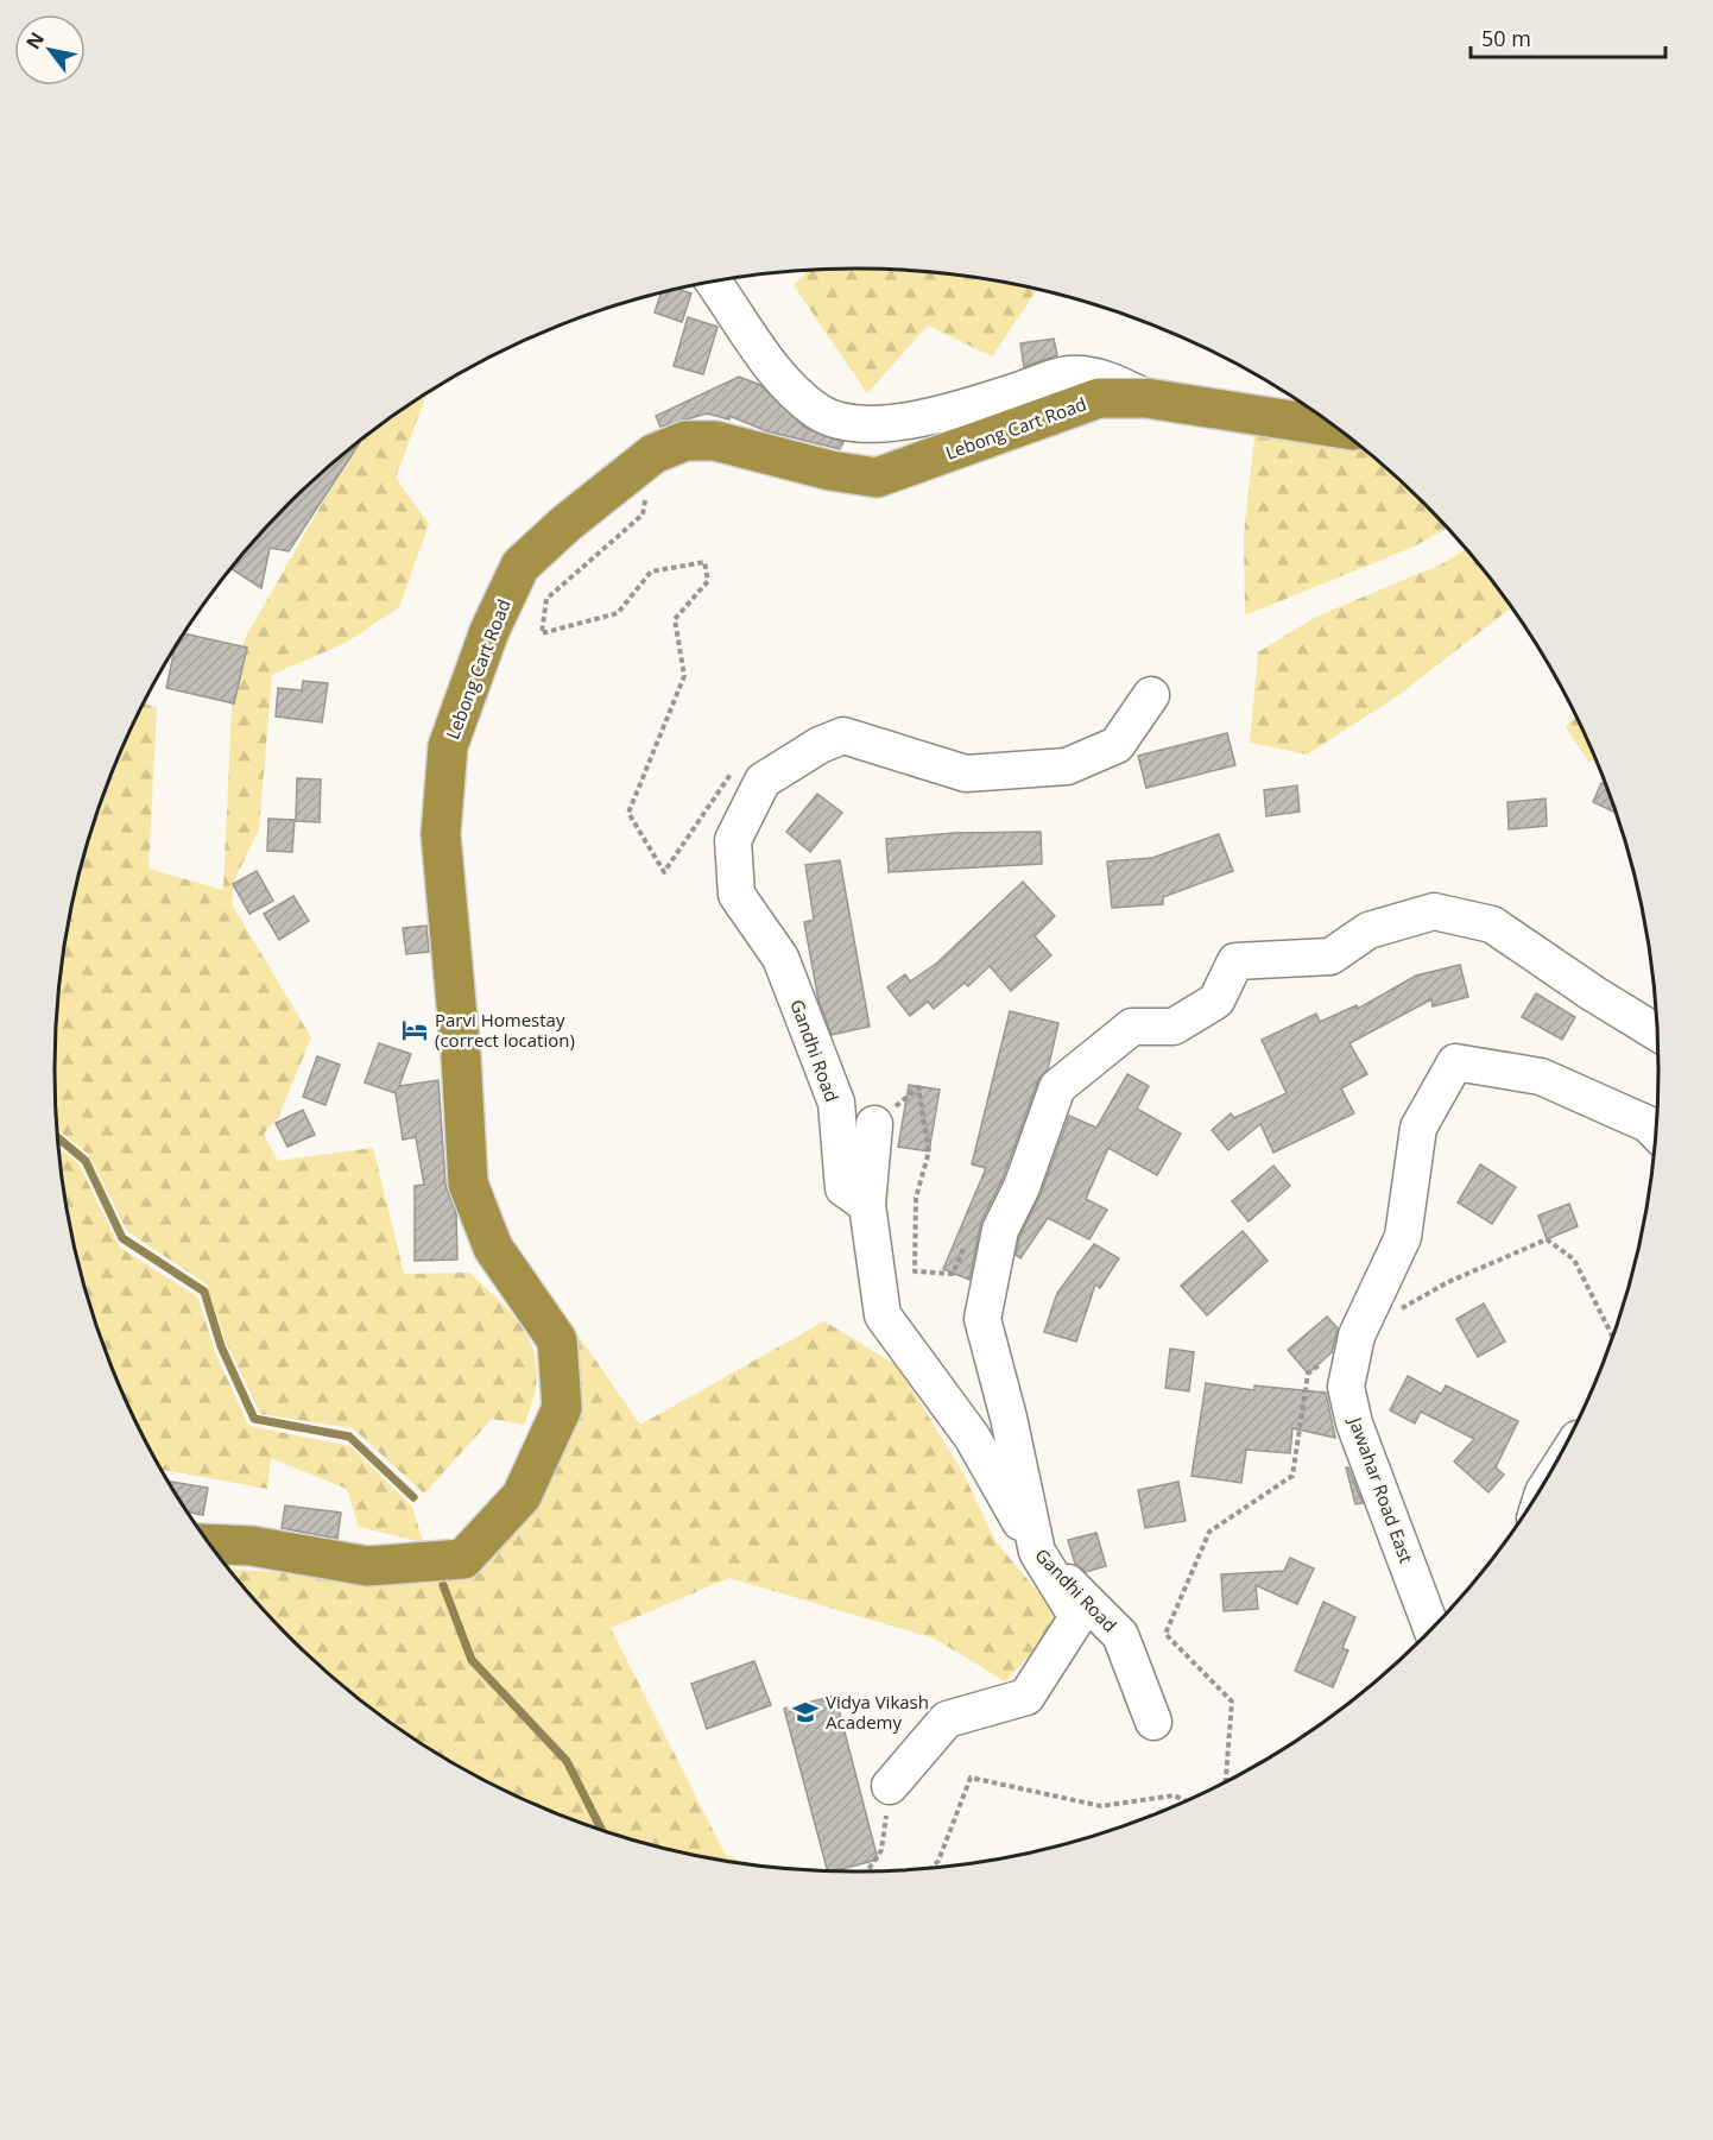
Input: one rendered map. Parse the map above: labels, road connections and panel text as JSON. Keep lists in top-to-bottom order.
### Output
{
  "streets": {
    "highway": ["Lebong Cart Road"],
    "street": ["Gandhi Road", "Jawahar Road East"]
  },
  "places": {
    "hotel": ["Parvi Homestay (correct location)"],
    "school or university": ["Vidya Vikash Academy"]
  },
  "scale_bar": "50 m",
  "north": "top left"
}
